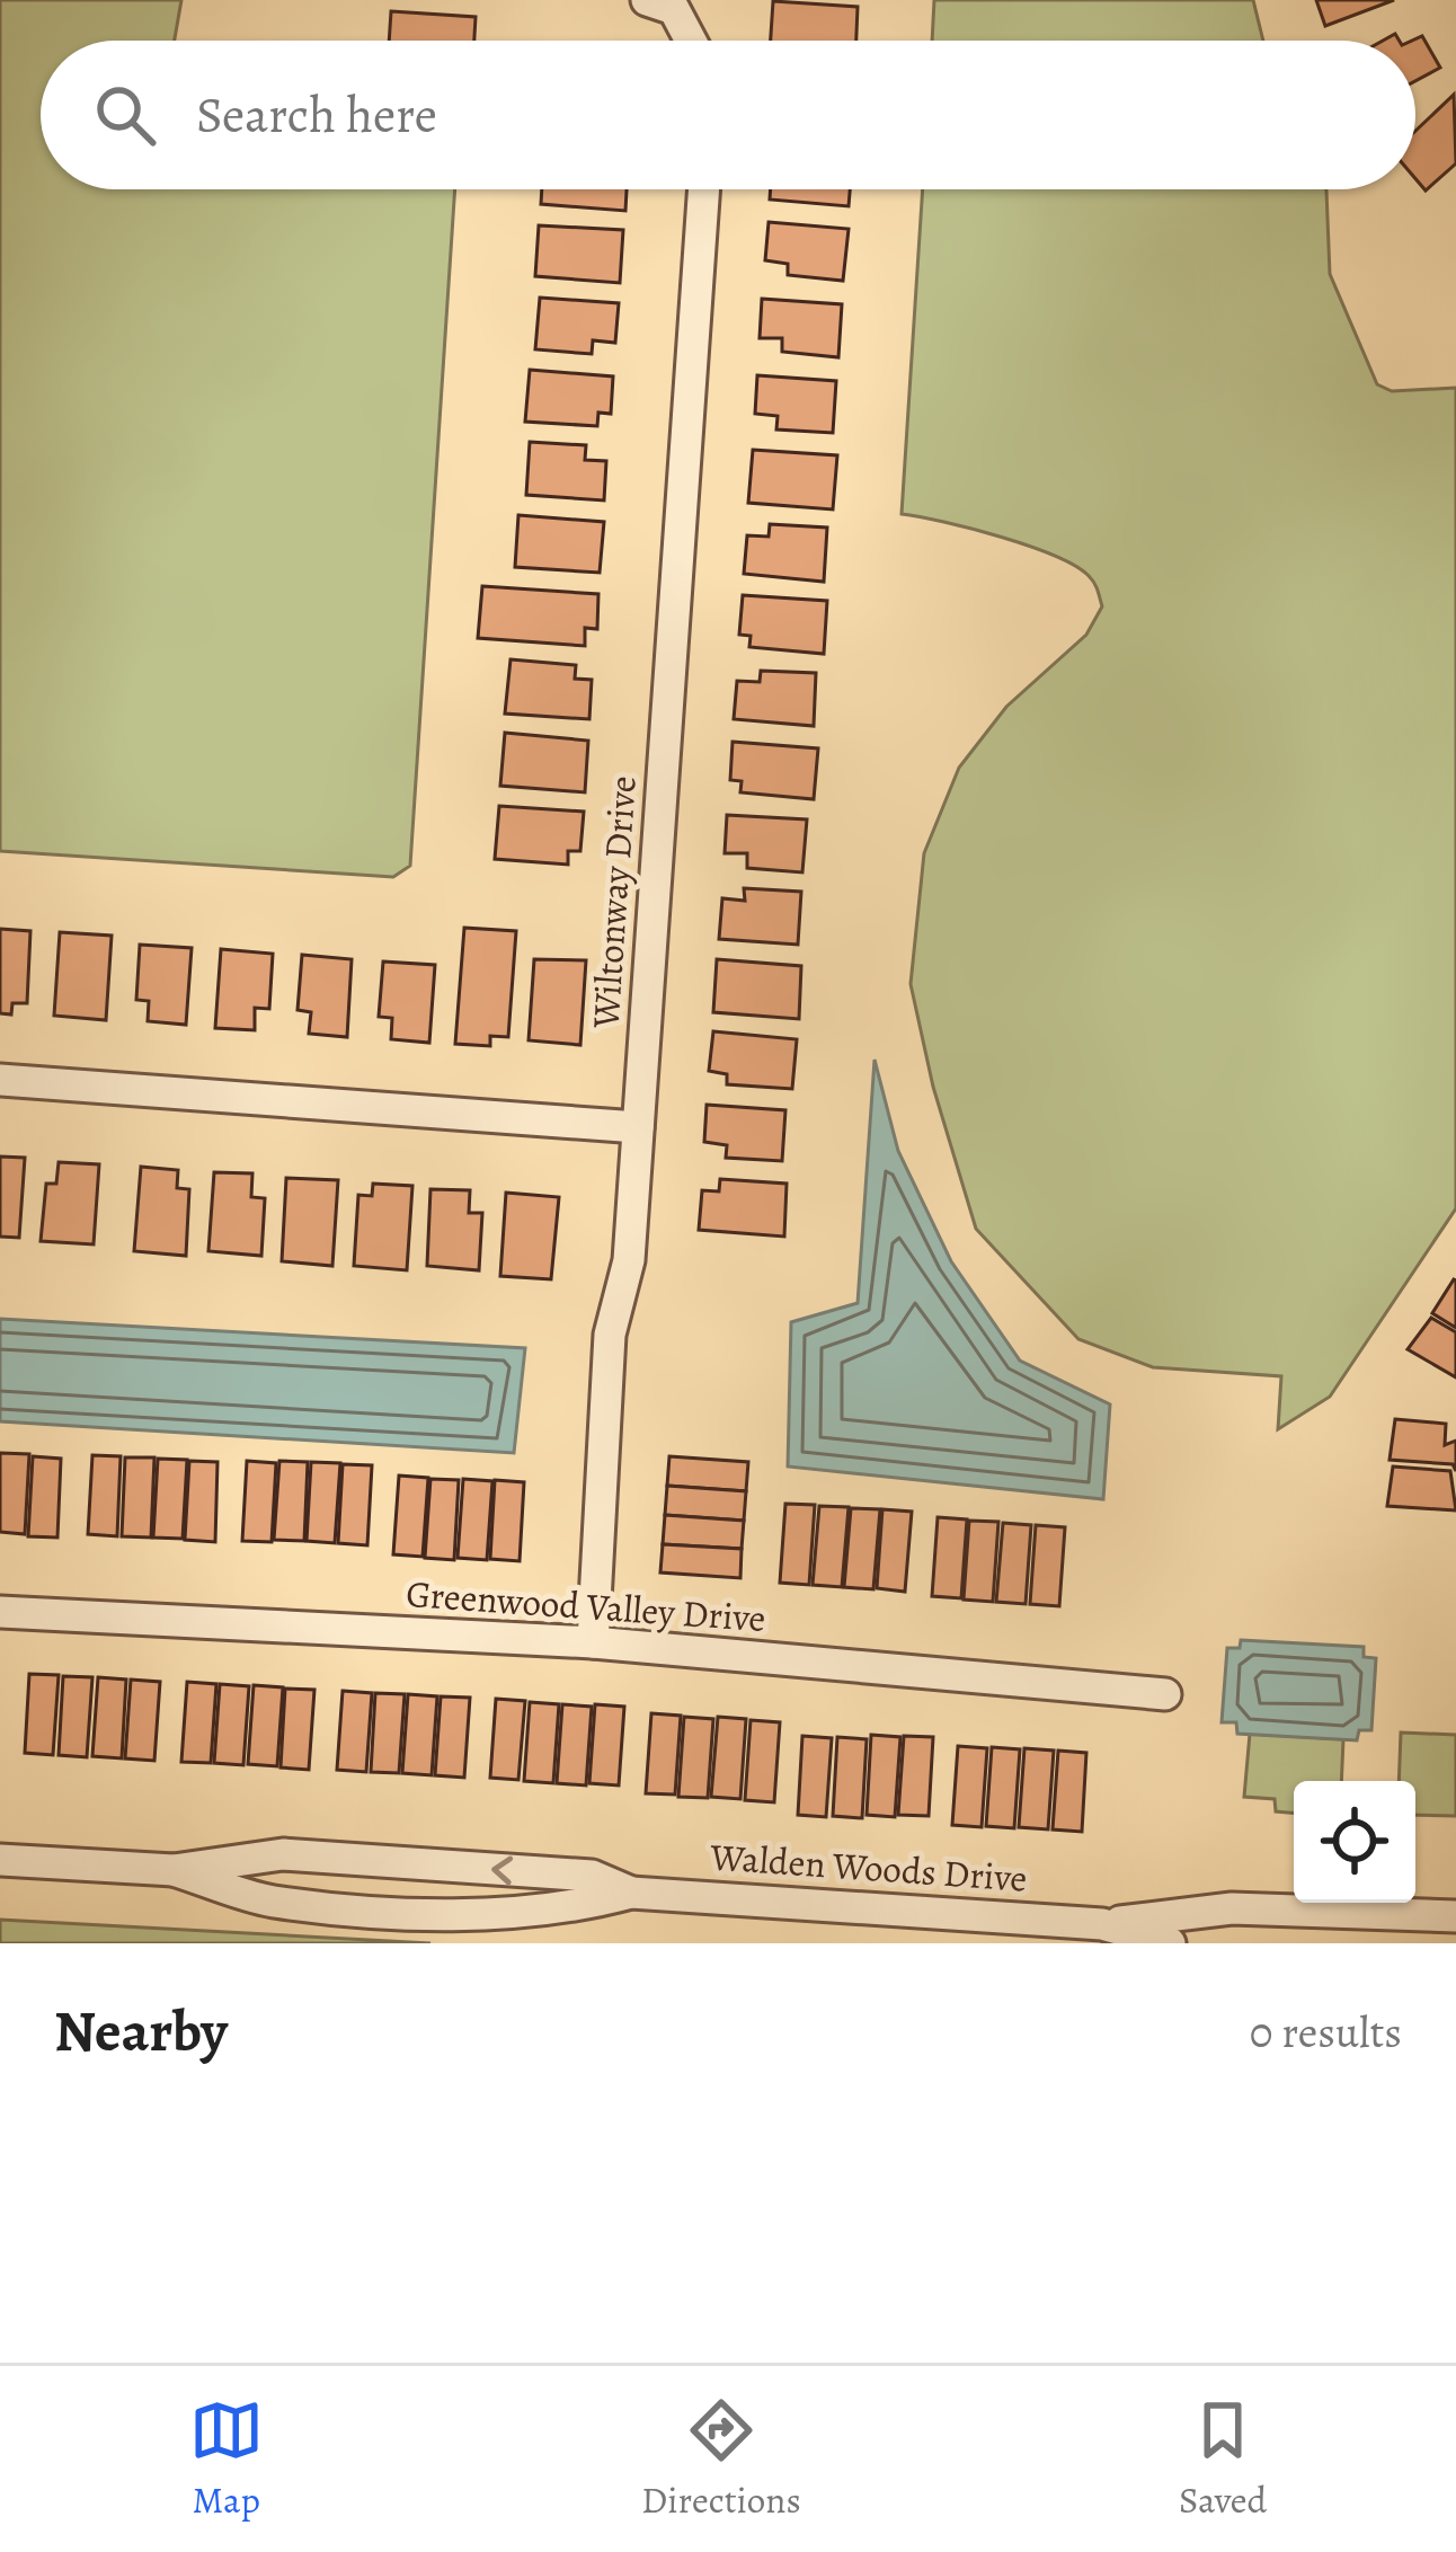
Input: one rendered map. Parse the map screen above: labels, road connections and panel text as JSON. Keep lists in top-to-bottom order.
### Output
{
  "streets": {
    "street": ["Wiltonway Drive", "Greenwood Valley Drive", "Walden Woods Drive"]
  },
  "crossings": [
    ["Wiltonway Drive", "Greenwood Valley Drive"]
  ],
  "page": {
    "search": "Search here",
    "heading": ["Nearby", "0 results"],
    "nav": ["Map", "Directions", "Saved"]
  }
}
